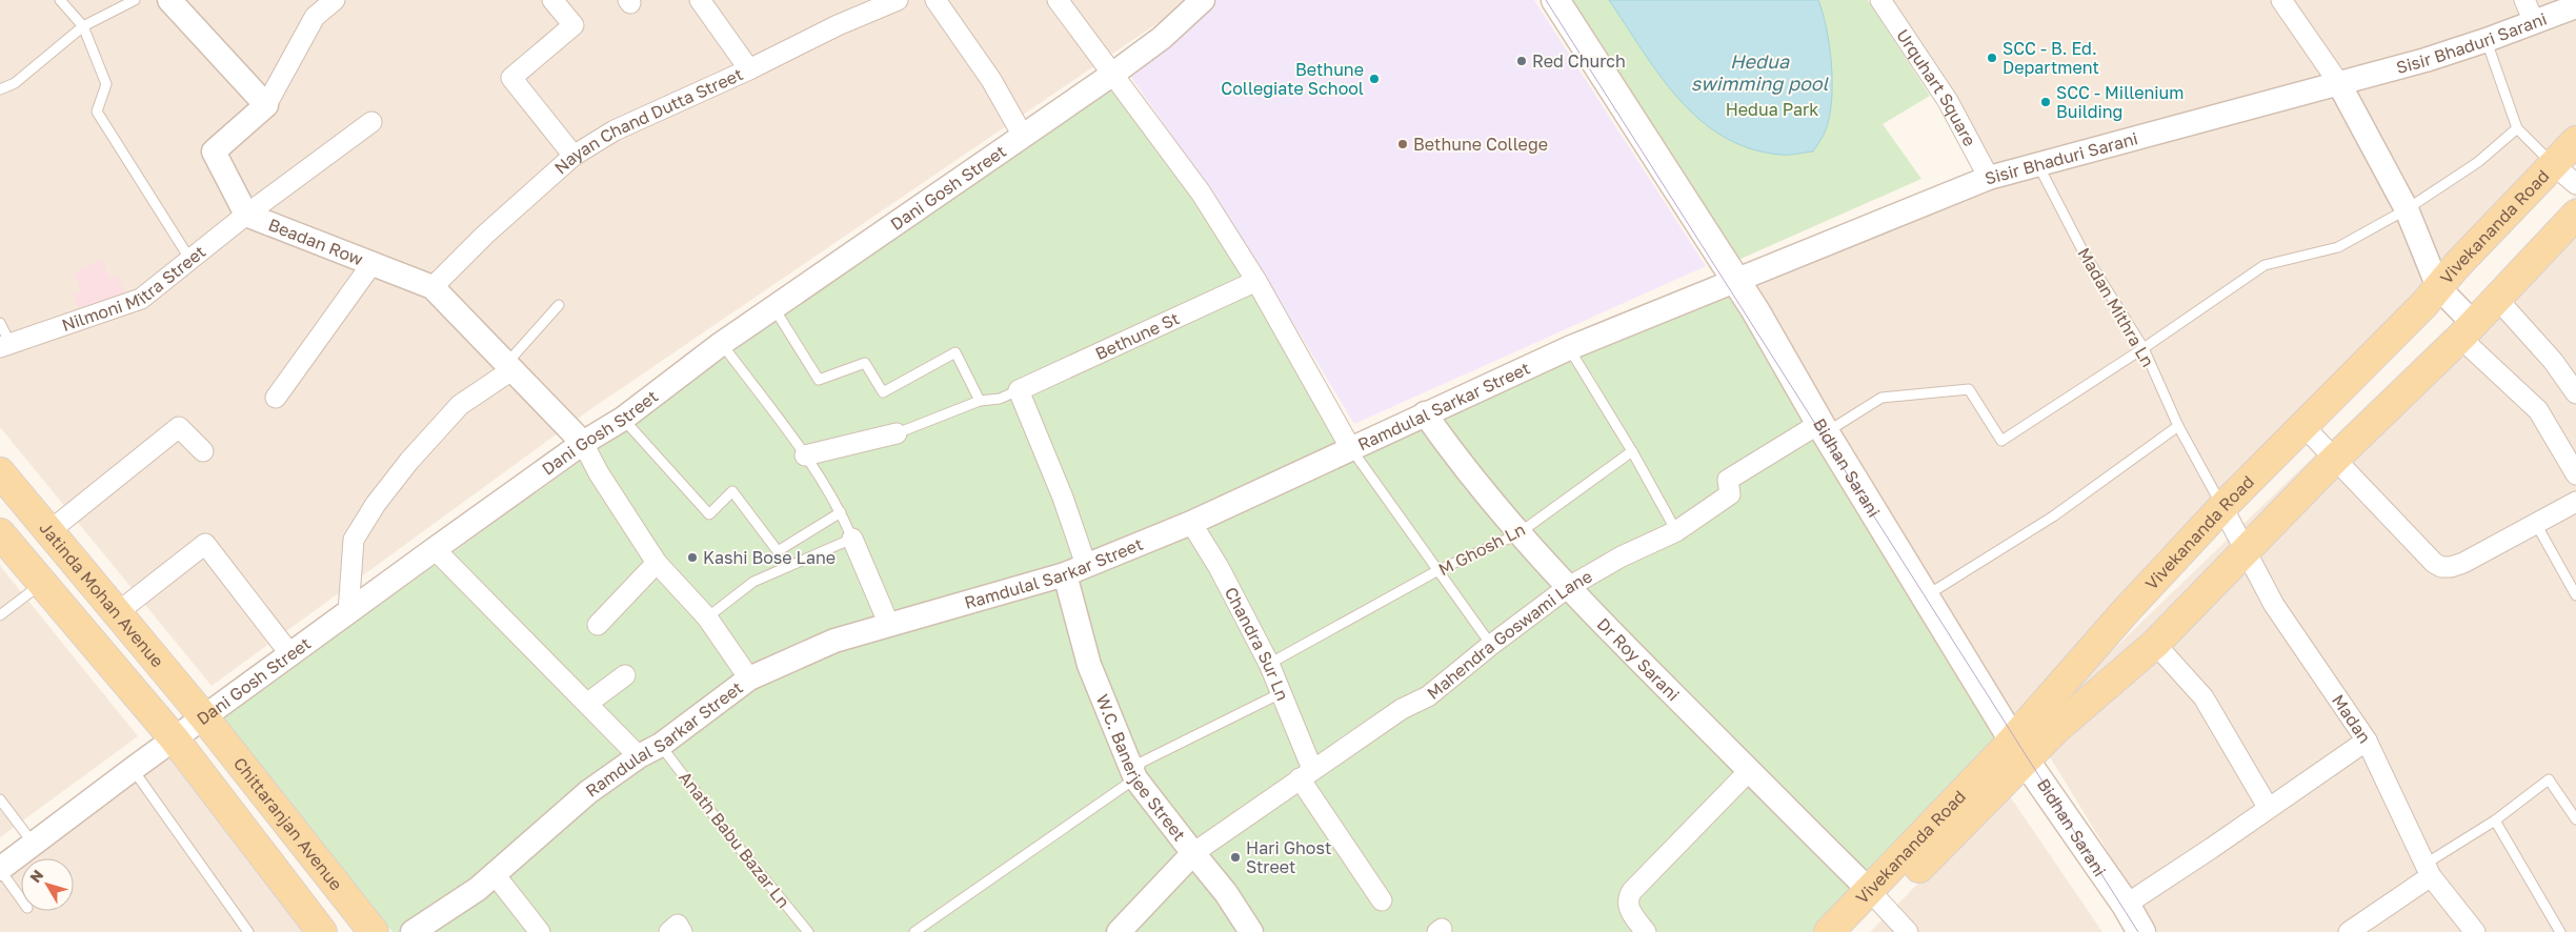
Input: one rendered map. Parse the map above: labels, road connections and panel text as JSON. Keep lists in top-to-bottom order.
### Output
{
  "streets": {
    "main road": [
      "Vivekananda Road",
      "Bidhan Sarani",
      "Jatinda Mohan Avenue",
      "Chittaranjan Avenue"
    ],
    "street": [
      "Sisir Bhaduri Sarani",
      "Urquhart Square",
      "Nayan Chand Dutta Street",
      "Dani Gosh Street",
      "Beadan Row",
      "Nilmoni Mitra Street",
      "Bethune St",
      "Ramdulal Sarkar Street",
      "Mahendra Goswami Lane",
      "Chandra Sur Ln",
      "Dr Roy Sarani",
      "Madan",
      "W.C. Banerjee Street"
    ],
    "lane": ["Madan Mithra Ln", "M Ghosh Ln", "Anath Babu Bazar Ln"]
  },
  "crossings": [
    ["Sisir Bhaduri Sarani", "Urquhart Square"],
    ["Sisir Bhaduri Sarani", "Madan Mithra Ln"],
    ["Sisir Bhaduri Sarani", "Ramdulal Sarkar Street"],
    ["Sisir Bhaduri Sarani", "Bidhan Sarani"],
    ["Nayan Chand Dutta Street", "Beadan Row"],
    ["Dani Gosh Street", "Beadan Row"],
    ["Dani Gosh Street", "Jatinda Mohan Avenue"],
    ["Dani Gosh Street", "Chittaranjan Avenue"],
    ["Vivekananda Road", "Madan Mithra Ln"],
    ["Vivekananda Road", "Bidhan Sarani"],
    ["Vivekananda Road", "Dr Roy Sarani"],
    ["Vivekananda Road", "Madan"],
    ["Beadan Row", "Nilmoni Mitra Street"],
    ["Madan Mithra Ln", "Madan"],
    ["Ramdulal Sarkar Street", "Bidhan Sarani"],
    ["Ramdulal Sarkar Street", "Chandra Sur Ln"],
    ["Ramdulal Sarkar Street", "Dr Roy Sarani"],
    ["Ramdulal Sarkar Street", "W.C. Banerjee Street"],
    ["Ramdulal Sarkar Street", "Anath Babu Bazar Ln"],
    ["Bidhan Sarani", "Mahendra Goswami Lane"],
    ["M Ghosh Ln", "Chandra Sur Ln"],
    ["M Ghosh Ln", "Dr Roy Sarani"],
    ["Jatinda Mohan Avenue", "Chittaranjan Avenue"],
    ["Mahendra Goswami Lane", "Chandra Sur Ln"],
    ["Mahendra Goswami Lane", "Dr Roy Sarani"],
    ["Mahendra Goswami Lane", "W.C. Banerjee Street"]
  ],
  "water": ["Hedua swimming pool"],
  "parks": ["Hedua Park"],
  "places": [
    "SCC - B. Ed. Department",
    "Red Church",
    "Bethune Collegiate School",
    "SCC - Millenium Building",
    "Bethune College",
    "Kashi Bose Lane",
    "Hari Ghost Street"
  ],
  "north": "top left"
}
